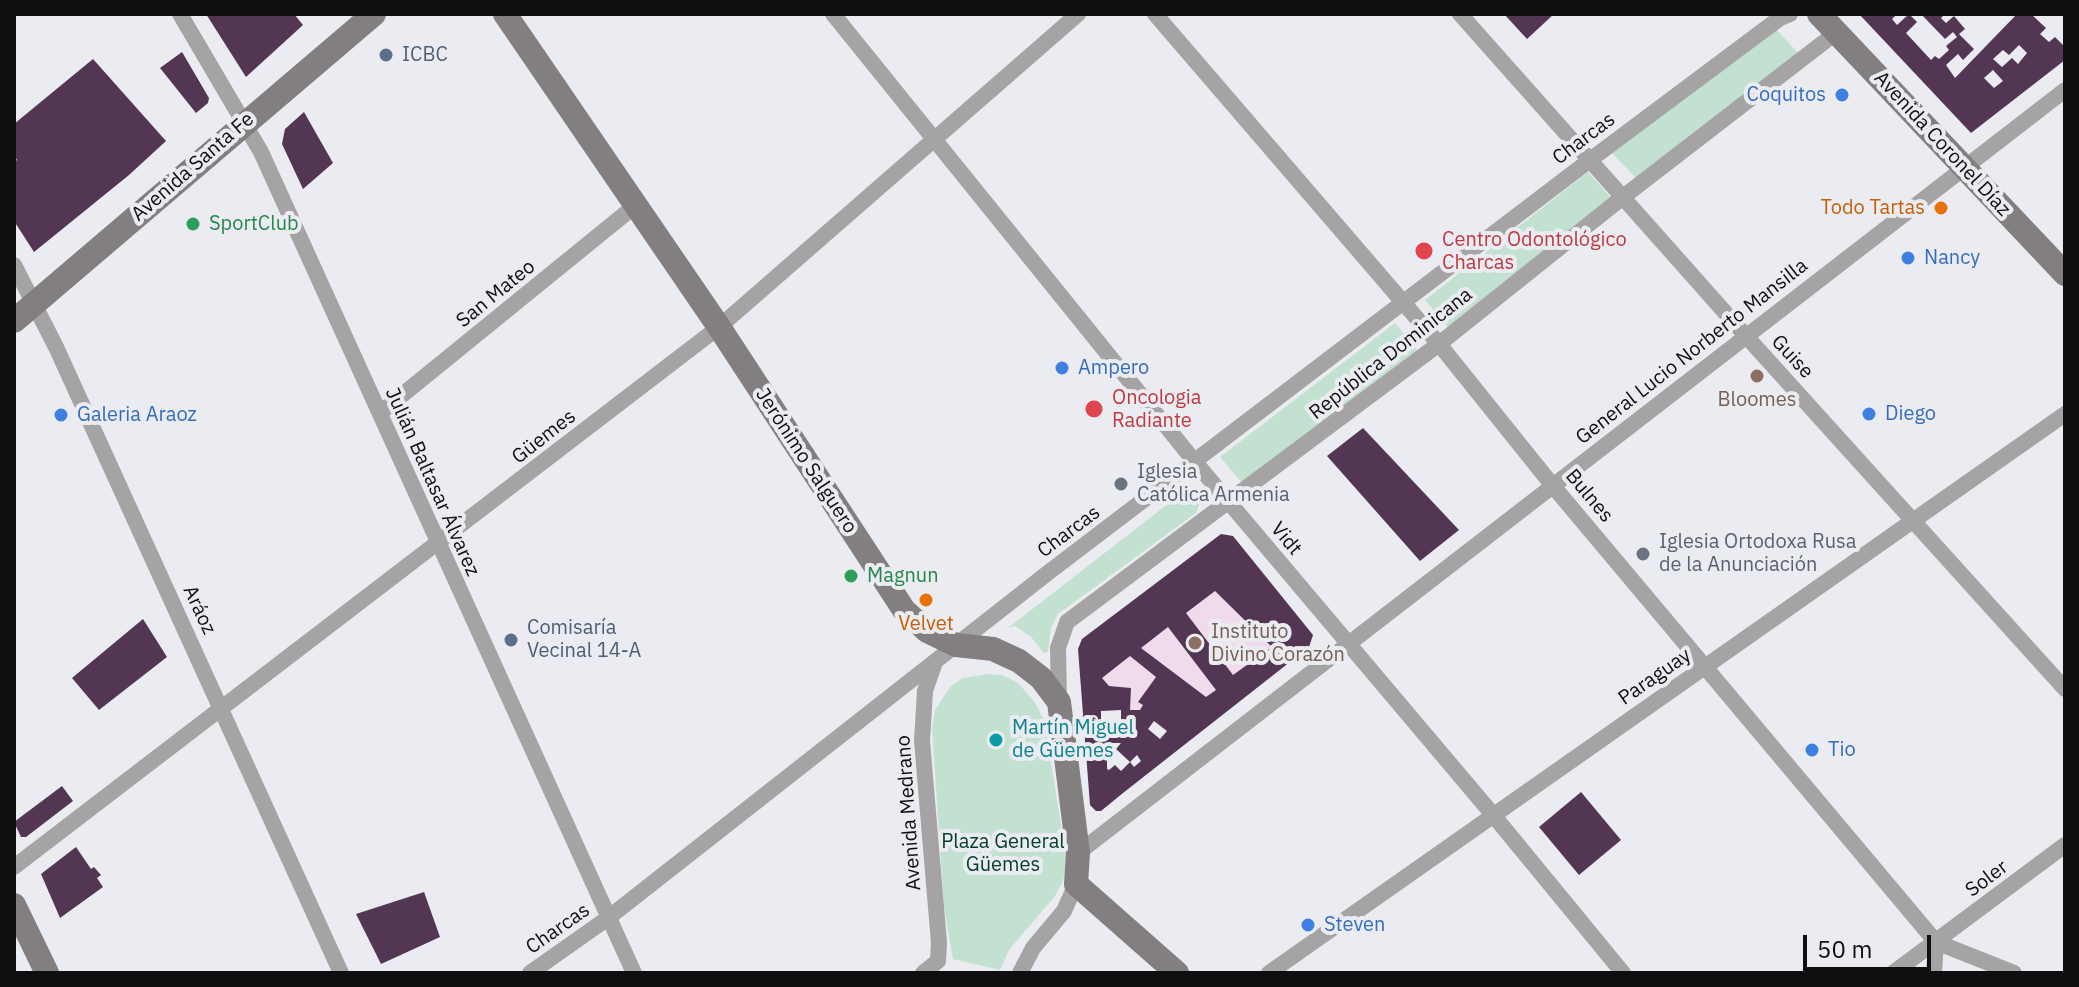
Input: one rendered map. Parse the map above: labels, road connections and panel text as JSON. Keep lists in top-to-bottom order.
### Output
{
  "streets": {
    "street": [
      "Charcas",
      "Avenida Coronel Díaz",
      "Avenida Santa Fe",
      "San Mateo",
      "General Lucio Norberto Mansilla",
      "República Dominicana",
      "Guise",
      "Güemes",
      "Jerónimo Salguero",
      "Julián Baltasar Álvarez",
      "Bulnes",
      "Vidt",
      "Aráoz",
      "Paraguay",
      "Avenida Medrano",
      "Soler"
    ]
  },
  "crossings": [
    ["Charcas", "Guise"],
    ["Charcas", "Jerónimo Salguero"],
    ["Charcas", "Julián Baltasar Álvarez"],
    ["Charcas", "Bulnes"],
    ["Charcas", "Vidt"],
    ["Charcas", "Avenida Medrano"],
    ["Avenida Coronel Díaz", "General Lucio Norberto Mansilla"],
    ["Avenida Coronel Díaz", "República Dominicana"],
    ["Avenida Santa Fe", "Julián Baltasar Álvarez"],
    ["Avenida Santa Fe", "Aráoz"],
    ["San Mateo", "Jerónimo Salguero"],
    ["San Mateo", "Julián Baltasar Álvarez"],
    ["General Lucio Norberto Mansilla", "Guise"],
    ["General Lucio Norberto Mansilla", "Bulnes"],
    ["General Lucio Norberto Mansilla", "Vidt"],
    ["República Dominicana", "Guise"],
    ["República Dominicana", "Jerónimo Salguero"],
    ["República Dominicana", "Bulnes"],
    ["República Dominicana", "Vidt"],
    ["Guise", "Paraguay"],
    ["Güemes", "Jerónimo Salguero"],
    ["Güemes", "Julián Baltasar Álvarez"],
    ["Güemes", "Vidt"],
    ["Güemes", "Aráoz"],
    ["Bulnes", "Paraguay"],
    ["Bulnes", "Soler"],
    ["Vidt", "Paraguay"]
  ],
  "parks": ["Plaza General Güemes"],
  "places": [
    "ICBC",
    "Coquitos",
    "Todo Tartas",
    "SportClub",
    "Centro Odontológico Charcas",
    "Nancy",
    "Ampero",
    "Bloomes",
    "Oncologia Radiante",
    "Diego",
    "Galeria Araoz",
    "Iglesia Católica Armenia",
    "Iglesia Ortodoxa Rusa de la Anunciación",
    "Magnun",
    "Velvet",
    "Comisaría Vecinal 14-A",
    "Instituto Divino Corazón",
    "Martín Miguel de Güemes",
    "Tio",
    "Steven"
  ],
  "scale_bar": "50 m"
}
